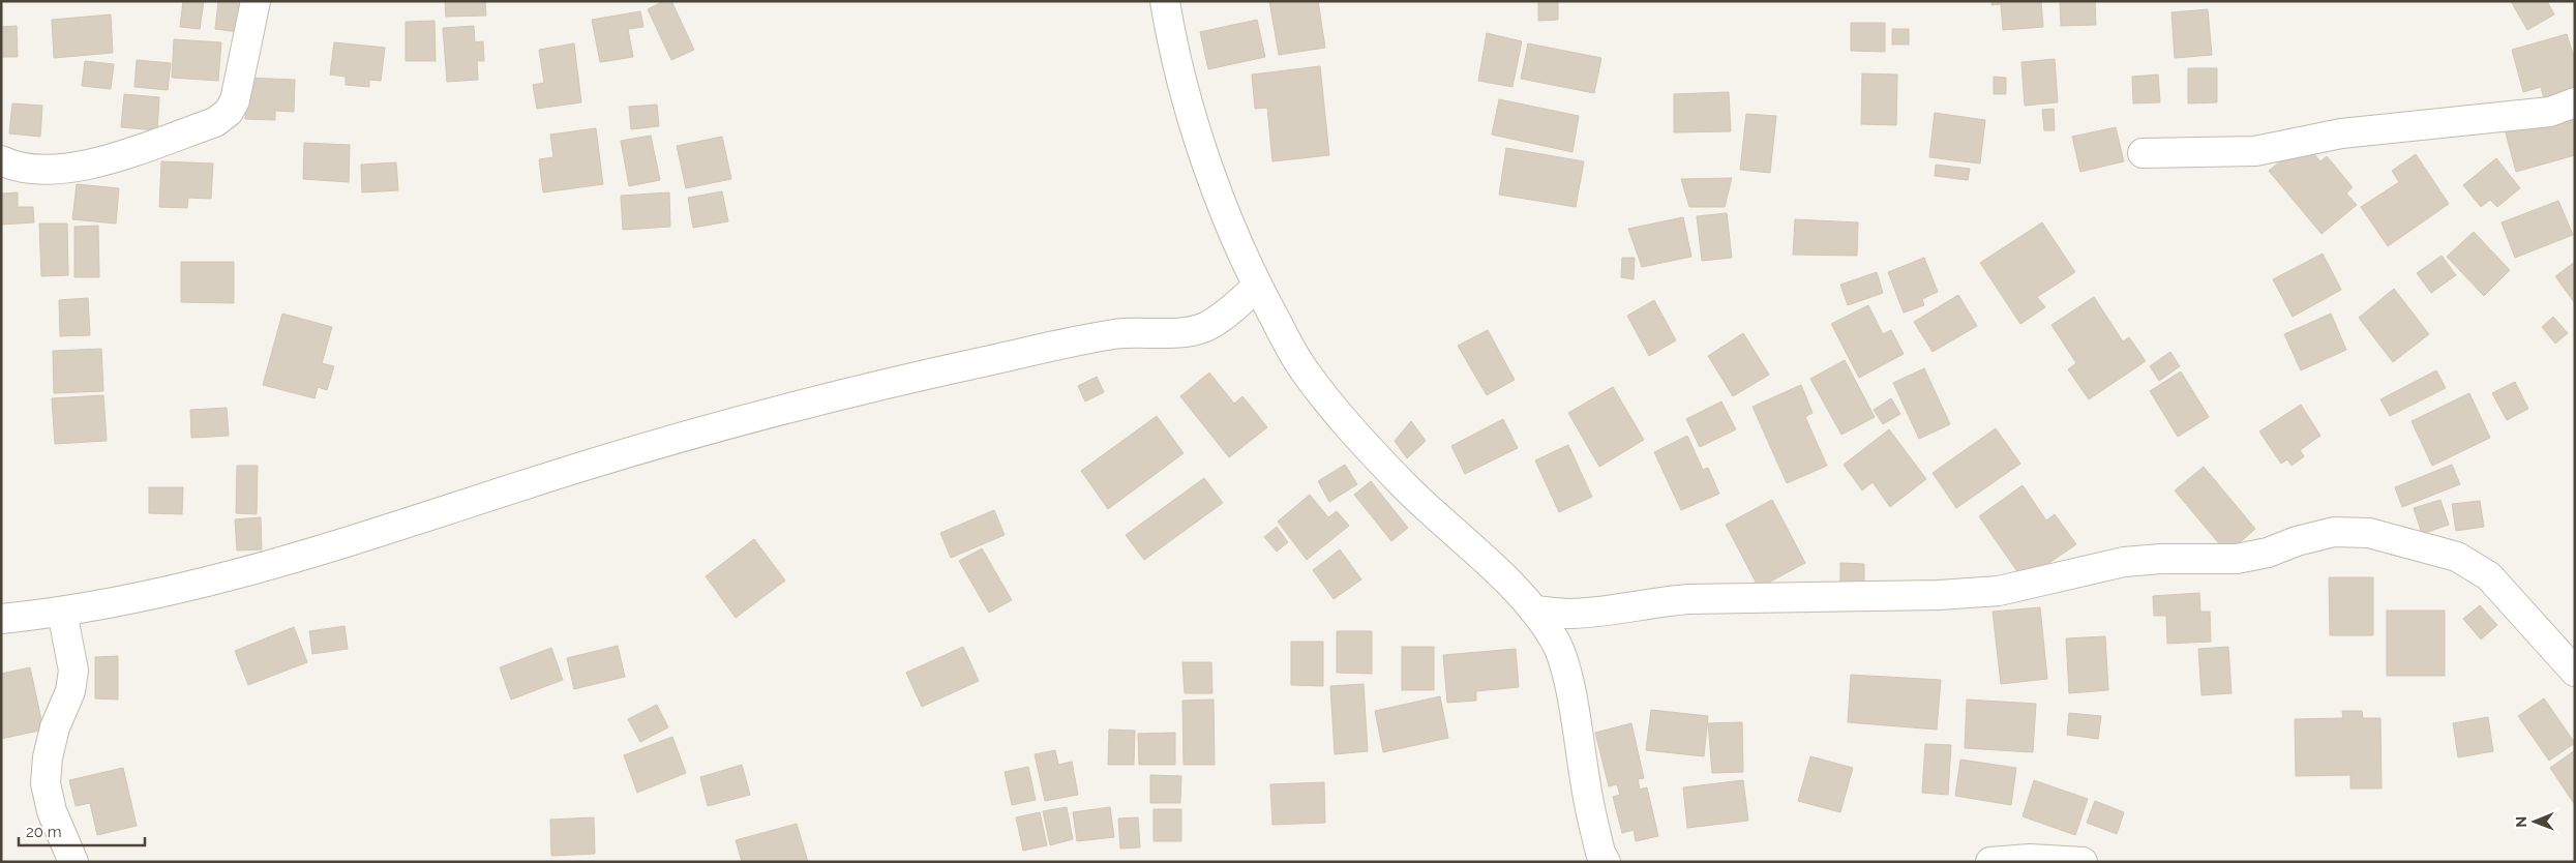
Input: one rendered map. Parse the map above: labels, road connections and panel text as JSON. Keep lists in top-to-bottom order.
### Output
{
  "scale_bar": "20 m",
  "north": "left"
}
